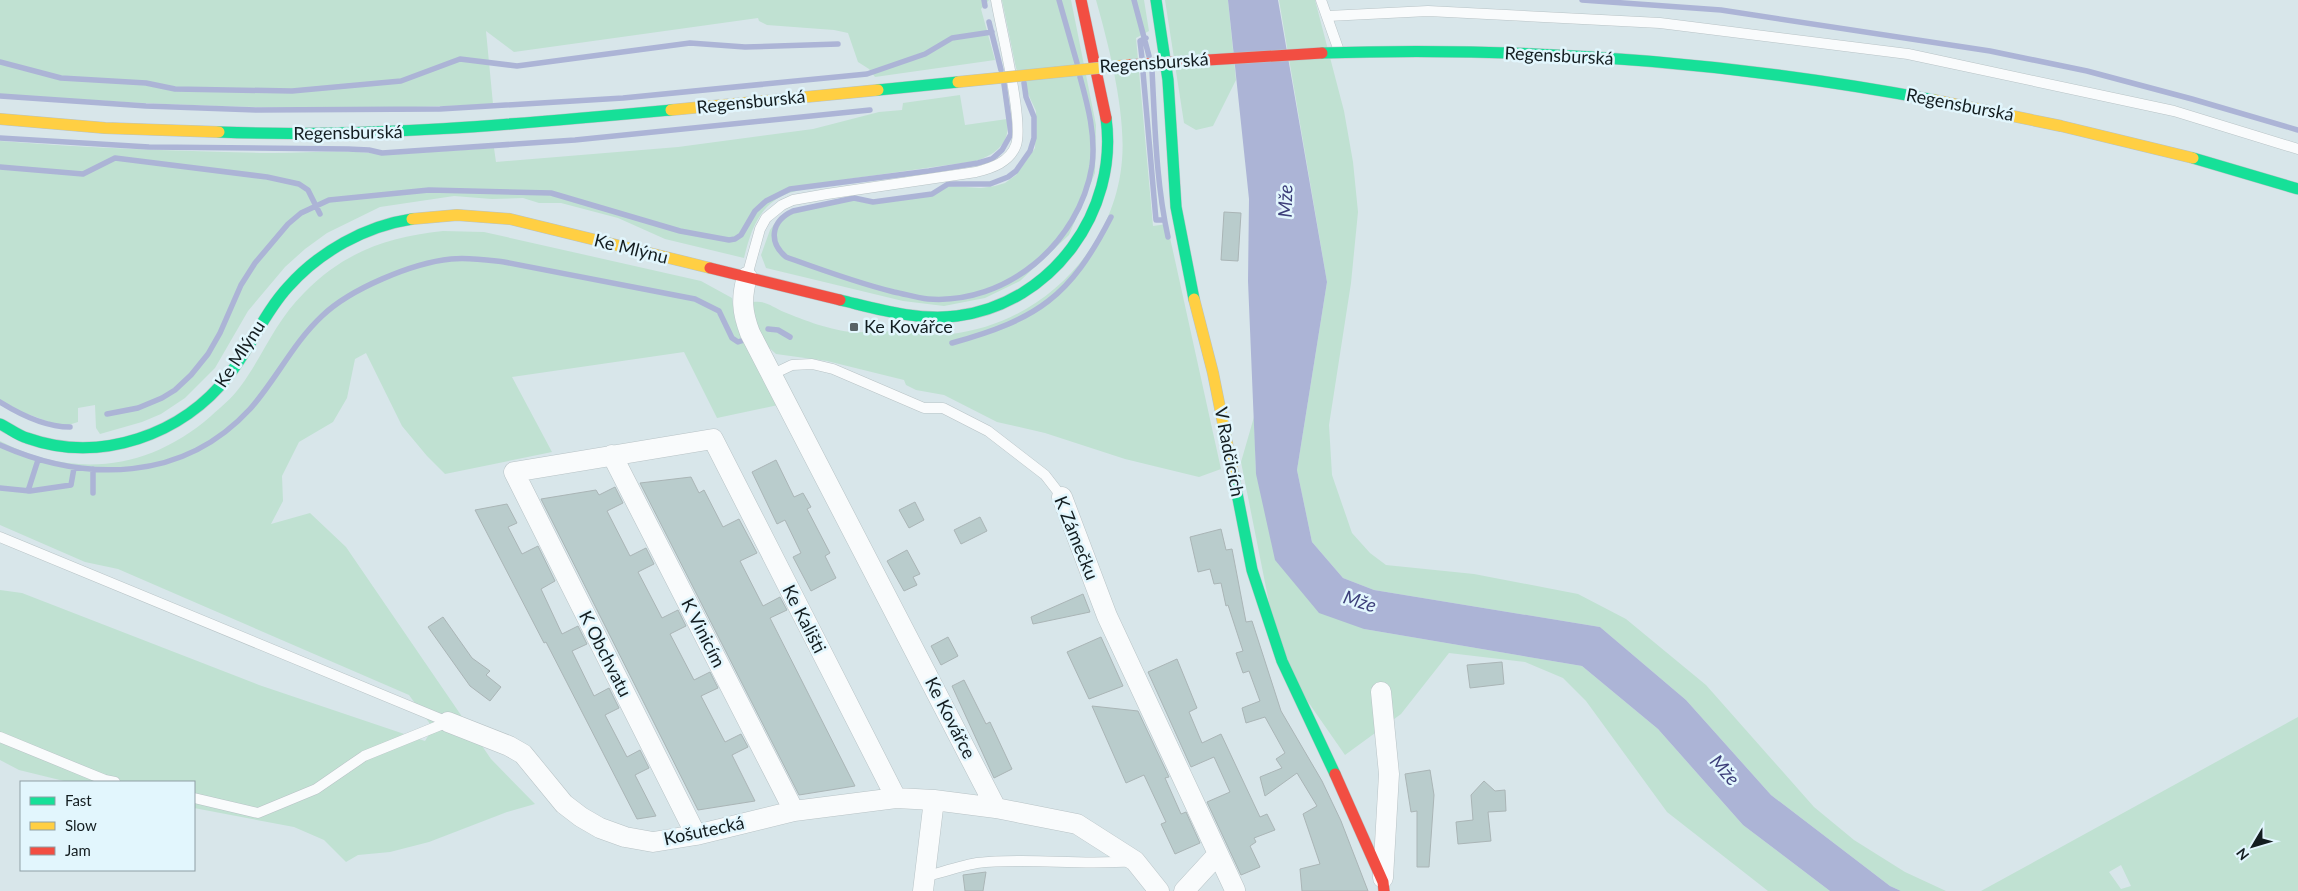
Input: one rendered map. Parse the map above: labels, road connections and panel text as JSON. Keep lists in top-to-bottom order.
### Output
{
  "streets": {
    "street": [
      "Regensburská",
      "Ke Mlýnu",
      "V Radčicích",
      "K Zámečku",
      "Ke Kališti",
      "K Vinicím",
      "K Obchvatu",
      "Ke Kovářce",
      "Košutecká"
    ]
  },
  "crossings": [
    ["Ke Mlýnu", "Ke Kovářce"],
    ["K Zámečku", "Ke Kovářce"],
    ["Ke Kališti", "K Vinicím"],
    ["Ke Kališti", "K Obchvatu"],
    ["Ke Kališti", "Košutecká"],
    ["K Vinicím", "K Obchvatu"],
    ["K Vinicím", "Košutecká"],
    ["K Obchvatu", "Košutecká"],
    ["Ke Kovářce", "Košutecká"]
  ],
  "water": ["Mže"],
  "places": {
    "transit": ["Ke Kovářce"]
  },
  "legend": ["Fast", "Slow", "Jam"],
  "north": "bottom left"
}
